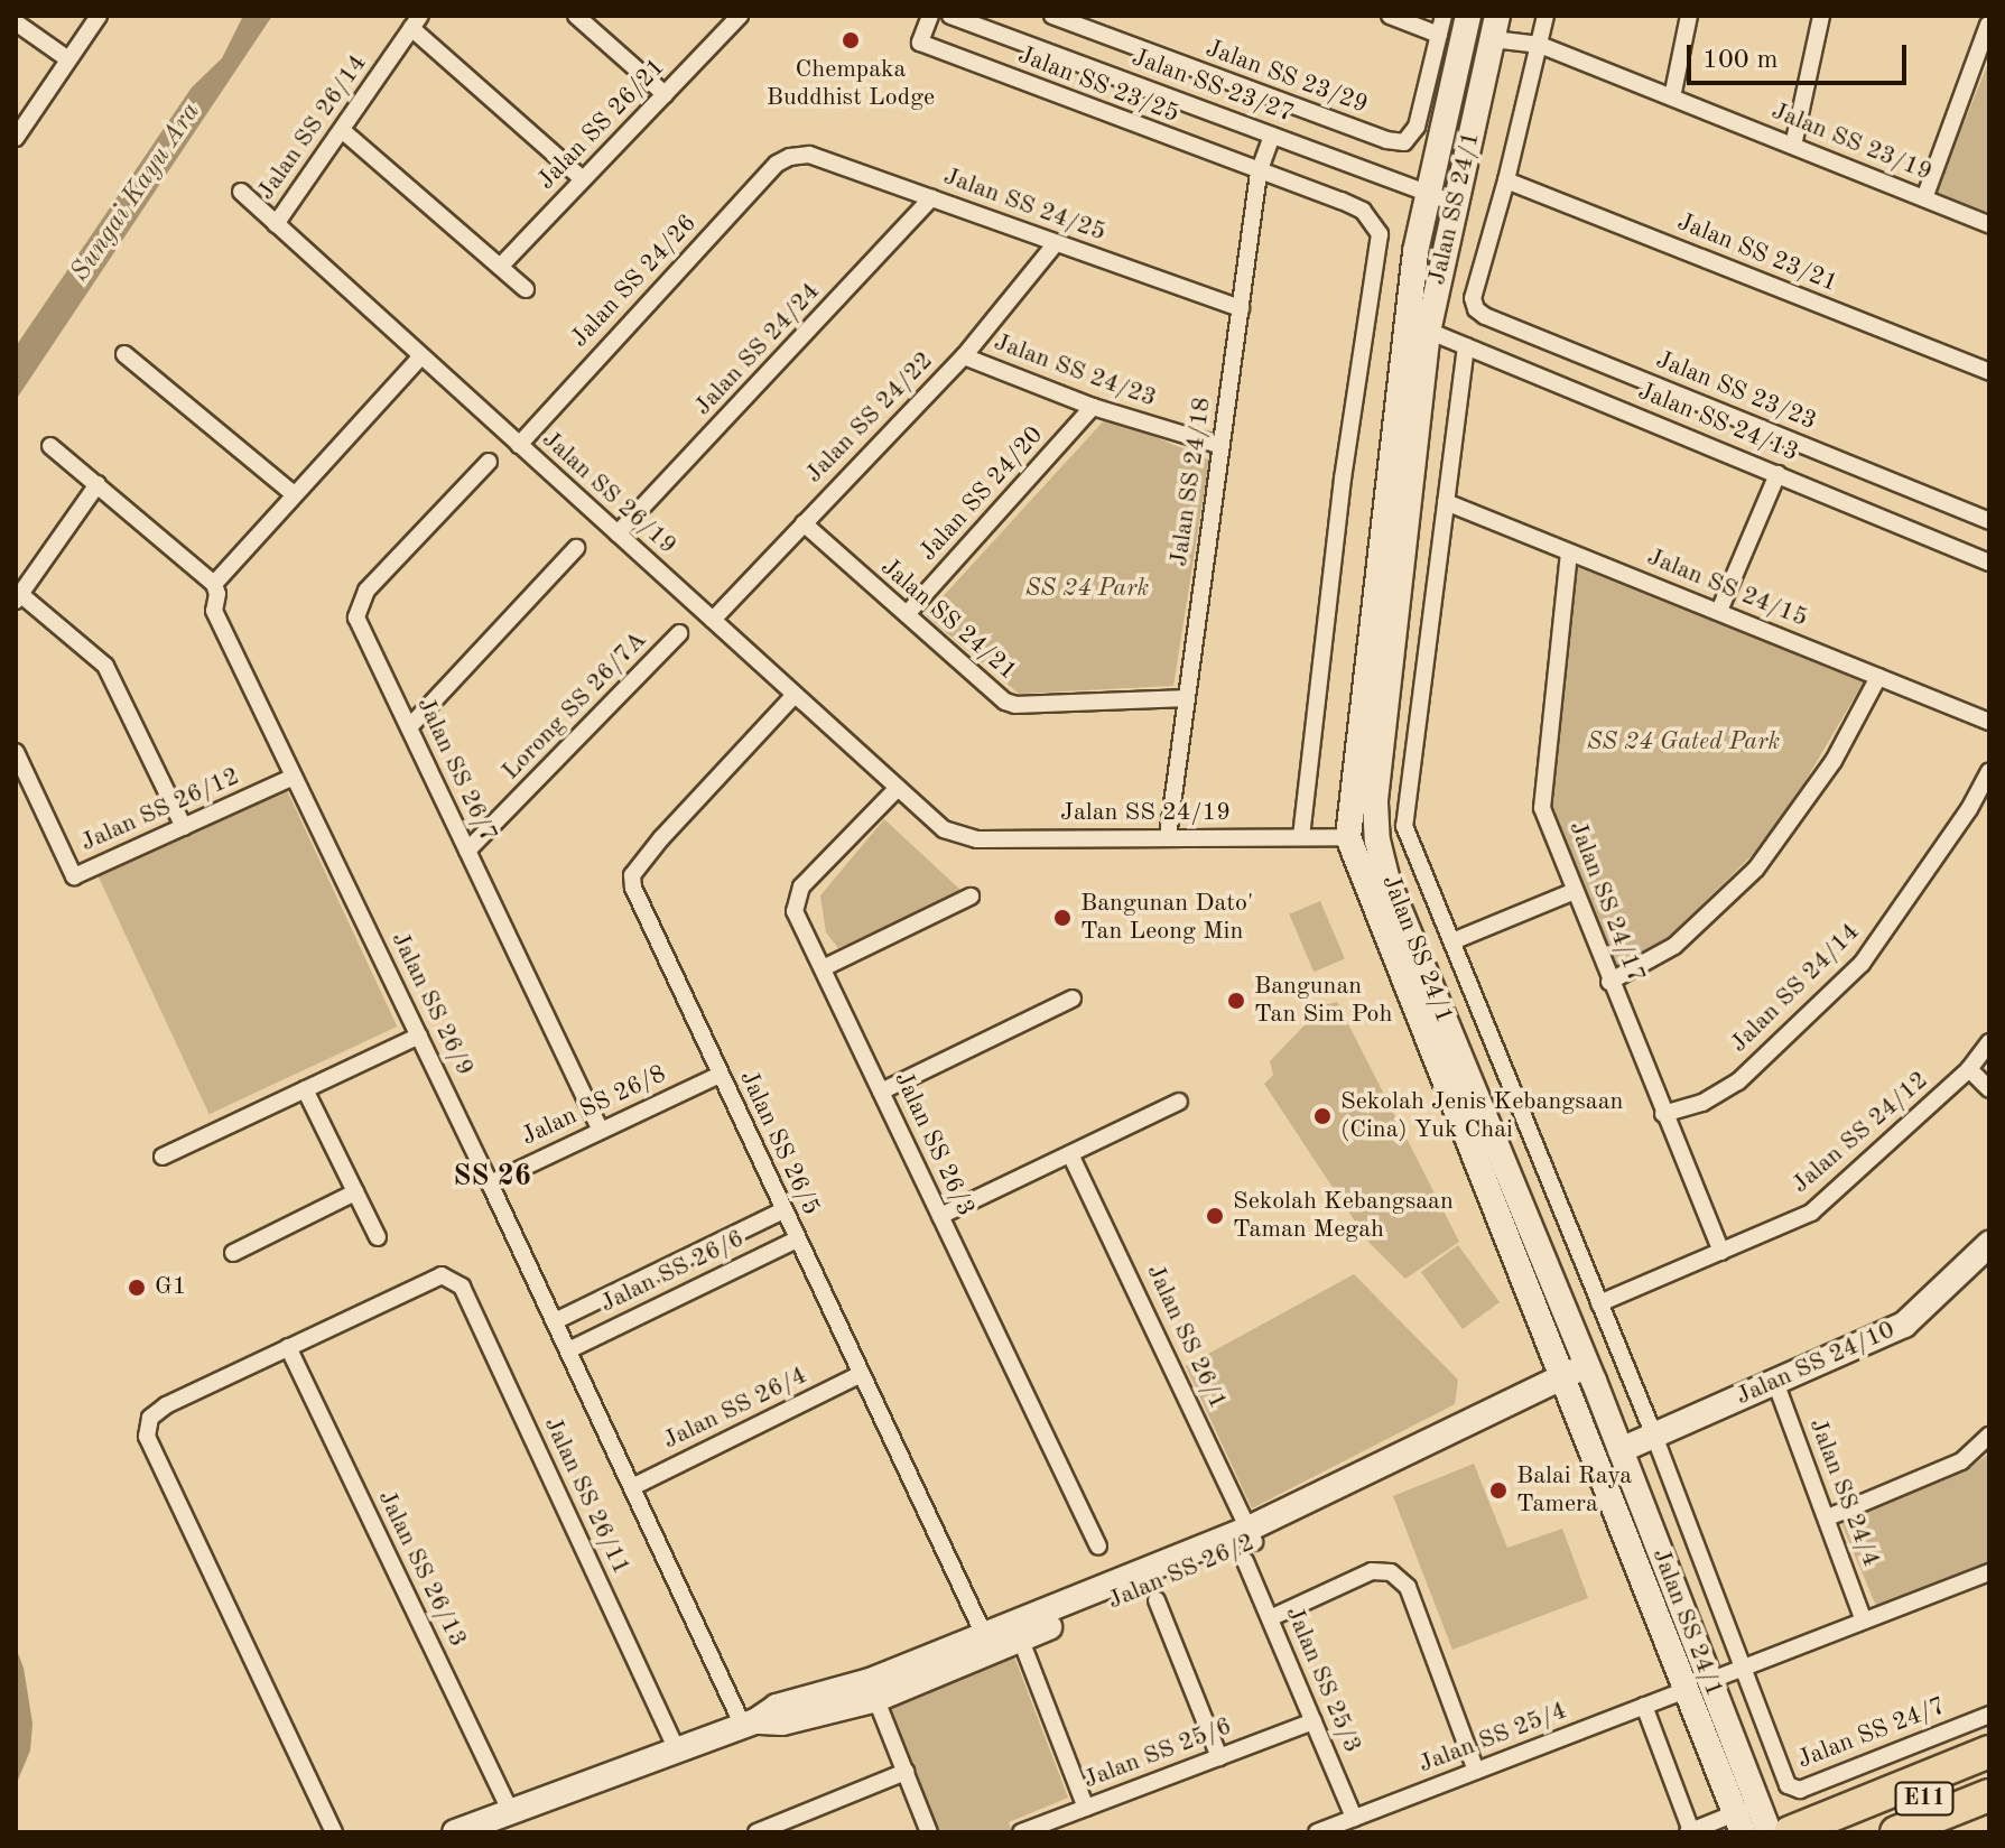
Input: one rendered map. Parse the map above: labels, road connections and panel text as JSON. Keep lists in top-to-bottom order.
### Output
{
  "streets": {
    "highway": ["E11"],
    "main road": ["Jalan SS 24/1", "Jalan SS 24/10", "Jalan SS 26/2"],
    "street": [
      "Jalan SS 23/29",
      "Jalan SS 23/25",
      "Jalan SS 23/27",
      "Jalan SS 26/21",
      "Jalan SS 26/14",
      "Jalan SS 23/19",
      "Jalan SS 24/25",
      "Jalan SS 23/21",
      "Jalan SS 24/26",
      "Jalan SS 24/24",
      "Jalan SS 24/23",
      "Jalan SS 23/23",
      "Jalan SS 24/22",
      "Jalan SS 24/13",
      "Jalan SS 24/18",
      "Jalan SS 26/19",
      "Jalan SS 24/20",
      "Jalan SS 24/15",
      "Jalan SS 24/21",
      "Lorong SS 26/7A",
      "Jalan SS 26/7",
      "Jalan SS 26/12",
      "Jalan SS 24/19",
      "Jalan SS 24/17",
      "Jalan SS 24/14",
      "Jalan SS 26/9",
      "Jalan SS 26/8",
      "Jalan SS 24/12",
      "Jalan SS 26/5",
      "Jalan SS 26/3",
      "Jalan SS 26/6",
      "Jalan SS 26/1",
      "Jalan SS 26/4",
      "Jalan SS 24/4",
      "Jalan SS 26/11",
      "Jalan SS 26/13",
      "Jalan SS 25/3",
      "Jalan SS 24/7",
      "Jalan SS 25/4",
      "Jalan SS 25/6"
    ]
  },
  "crossings": [
    ["Jalan SS 23/25", "Jalan SS 24/18"],
    ["Jalan SS 23/27", "Jalan SS 24/1"],
    ["Jalan SS 23/27", "Jalan SS 24/18"],
    ["Jalan SS 26/14", "Jalan SS 26/19"],
    ["Jalan SS 23/19", "Jalan SS 24/1"],
    ["Jalan SS 24/25", "Jalan SS 24/26"],
    ["Jalan SS 24/25", "Jalan SS 24/24"],
    ["Jalan SS 24/25", "Jalan SS 24/22"],
    ["Jalan SS 24/25", "Jalan SS 24/18"],
    ["Jalan SS 24/1", "Jalan SS 24/13"],
    ["Jalan SS 24/1", "Jalan SS 24/15"],
    ["Jalan SS 24/1", "Jalan SS 24/19"],
    ["Jalan SS 24/1", "Jalan SS 24/12"],
    ["Jalan SS 24/1", "Jalan SS 24/10"],
    ["Jalan SS 24/1", "Jalan SS 26/2"],
    ["Jalan SS 24/1", "Jalan SS 24/7"],
    ["Jalan SS 24/1", "Jalan SS 25/4"],
    ["Jalan SS 23/21", "Jalan SS 23/23"],
    ["Jalan SS 24/26", "Jalan SS 26/19"],
    ["Jalan SS 24/24", "Jalan SS 26/19"],
    ["Jalan SS 24/23", "Jalan SS 24/22"],
    ["Jalan SS 24/23", "Jalan SS 24/18"],
    ["Jalan SS 24/23", "Jalan SS 24/20"],
    ["Jalan SS 24/22", "Jalan SS 26/19"],
    ["Jalan SS 24/22", "Jalan SS 24/21"],
    ["Jalan SS 24/18", "Jalan SS 24/21"],
    ["Jalan SS 24/18", "Jalan SS 24/19"],
    ["Jalan SS 26/19", "Jalan SS 24/19"],
    ["Jalan SS 26/19", "Jalan SS 26/5"],
    ["Jalan SS 26/19", "Jalan SS 26/3"],
    ["Jalan SS 24/20", "Jalan SS 24/21"],
    ["Jalan SS 24/15", "Jalan SS 24/17"],
    ["Lorong SS 26/7A", "Jalan SS 26/7"],
    ["Jalan SS 26/7", "Jalan SS 26/8"],
    ["Jalan SS 26/12", "Jalan SS 26/9"],
    ["Jalan SS 24/17", "Jalan SS 24/14"],
    ["Jalan SS 24/17", "Jalan SS 24/12"],
    ["Jalan SS 26/9", "Jalan SS 26/8"],
    ["Jalan SS 26/9", "Jalan SS 26/6"],
    ["Jalan SS 26/9", "Jalan SS 26/4"],
    ["Jalan SS 26/9", "Jalan SS 26/2"],
    ["Jalan SS 26/8", "Jalan SS 26/5"],
    ["Jalan SS 26/5", "Jalan SS 26/6"],
    ["Jalan SS 26/5", "Jalan SS 26/4"],
    ["Jalan SS 26/5", "Jalan SS 26/2"],
    ["Jalan SS 26/1", "Jalan SS 26/2"],
    ["Jalan SS 26/1", "Jalan SS 25/3"],
    ["Jalan SS 24/10", "Jalan SS 24/4"],
    ["Jalan SS 26/11", "Jalan SS 26/13"],
    ["Jalan SS 26/11", "Jalan SS 26/2"],
    ["Jalan SS 26/13", "Jalan SS 26/2"],
    ["Jalan SS 26/2", "Jalan SS 25/3"],
    ["Jalan SS 25/3", "Jalan SS 25/4"],
    ["Jalan SS 25/3", "Jalan SS 25/6"]
  ],
  "districts": ["SS 26"],
  "water": ["Sungai Kayu Ara"],
  "parks": ["SS 24 Park", "SS 24 Gated Park"],
  "places": [
    "Chempaka Buddhist Lodge",
    "Bangunan Dato' Tan Leong Min",
    "Bangunan Tan Sim Poh",
    "Sekolah Jenis Kebangsaan (Cina) Yuk Chai",
    "Sekolah Kebangsaan Taman Megah",
    "G1",
    "Balai Raya Tamera"
  ],
  "scale_bar": "100 m"
}
